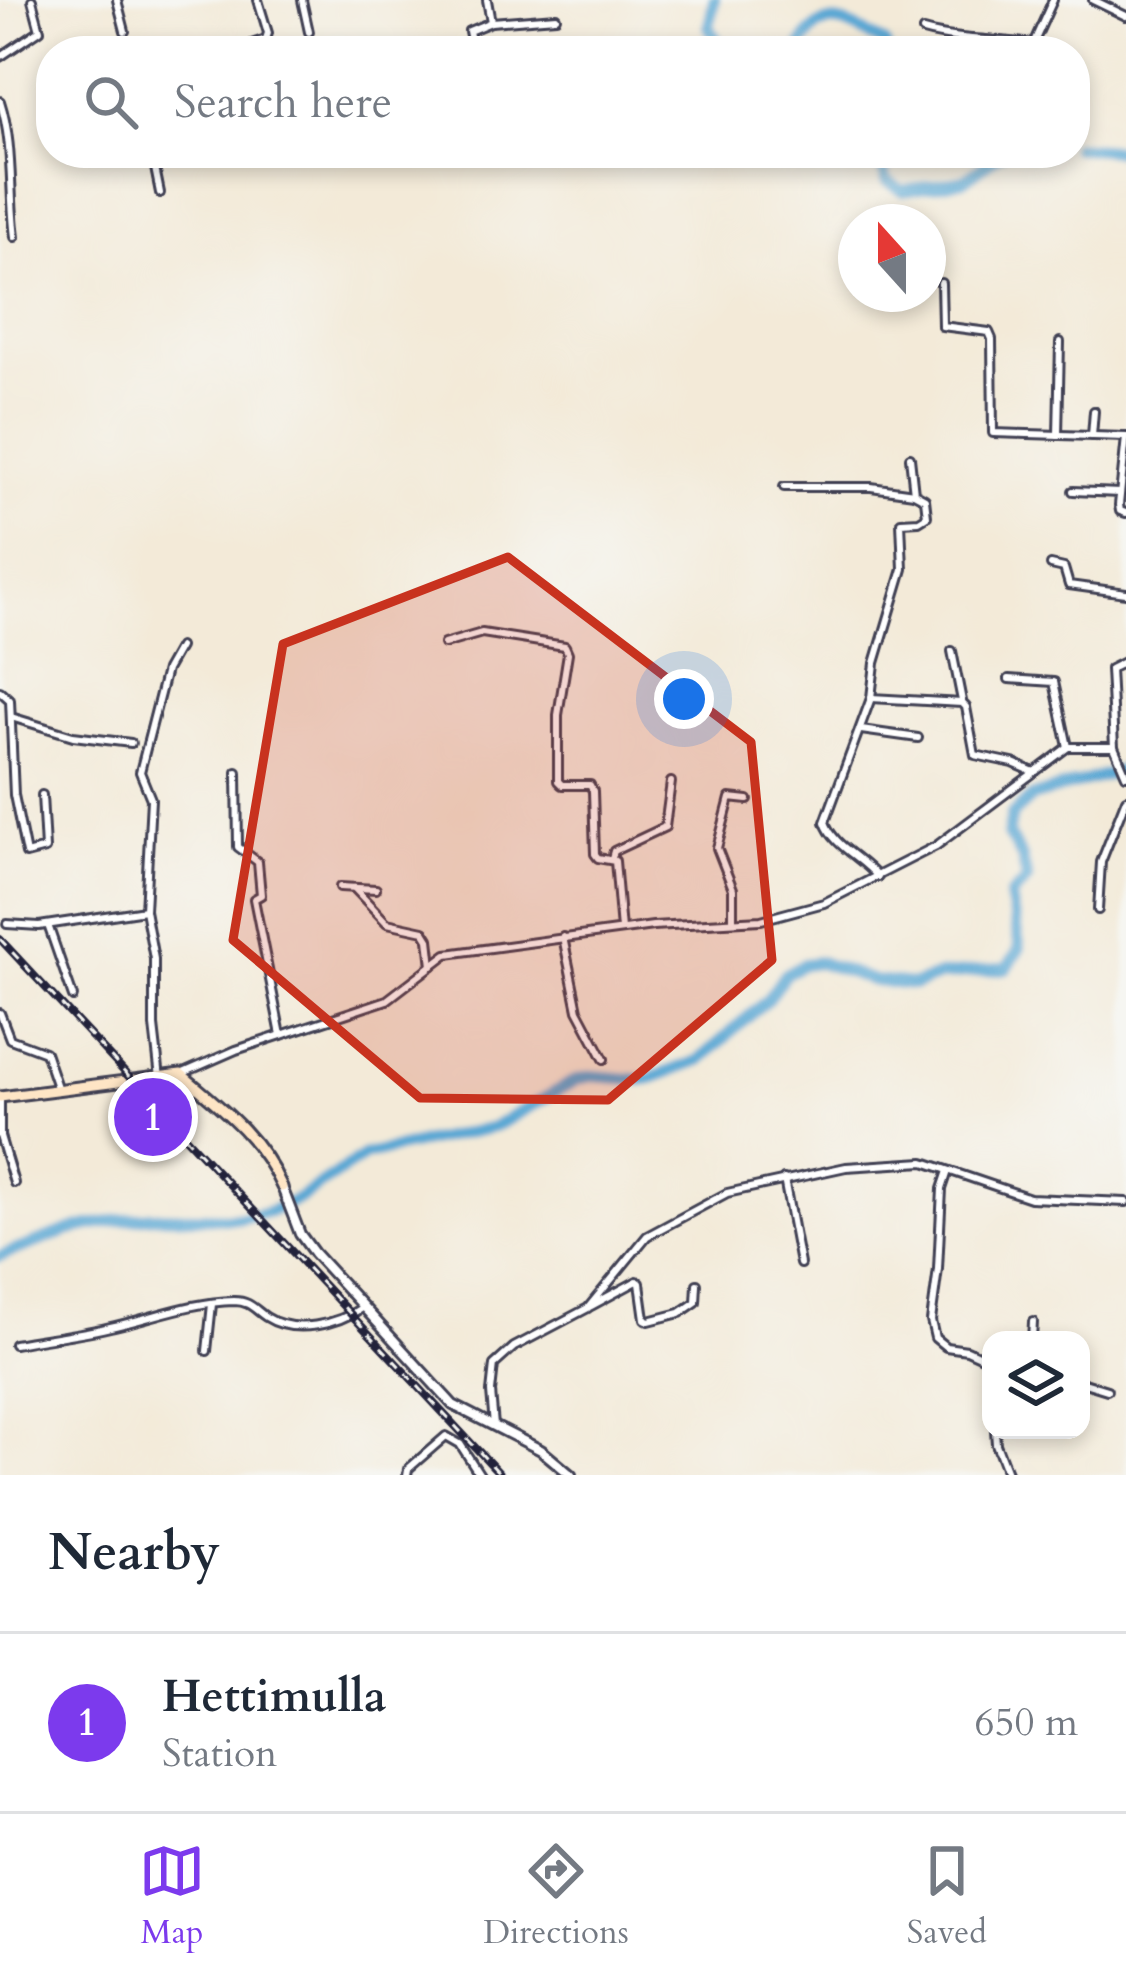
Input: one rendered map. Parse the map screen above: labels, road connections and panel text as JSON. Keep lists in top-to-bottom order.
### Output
{
  "north": "top",
  "page": {
    "search": "Search here",
    "pins": "1",
    "heading": "Nearby",
    "list": [
      {
        "mark": "1",
        "name": "Hettimulla",
        "note": "Station",
        "value": "650 m"
      }
    ],
    "nav": ["Map", "Directions", "Saved"]
  }
}
